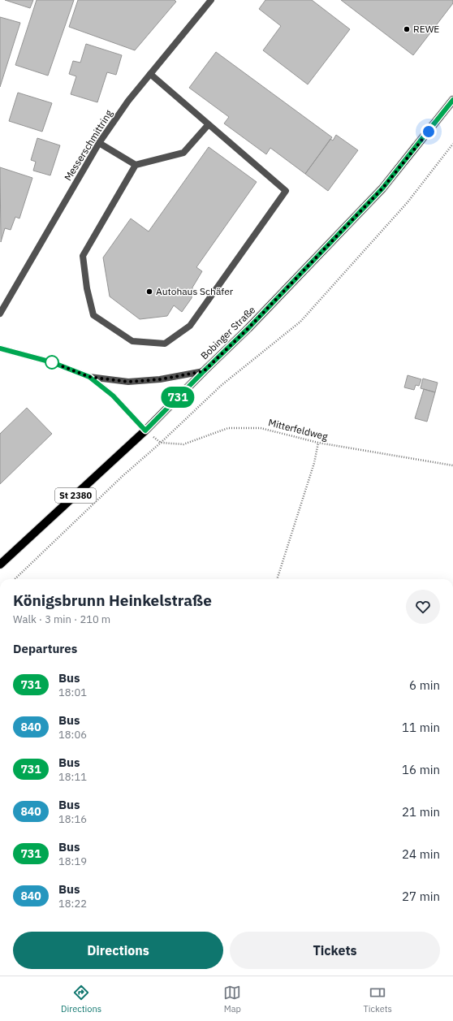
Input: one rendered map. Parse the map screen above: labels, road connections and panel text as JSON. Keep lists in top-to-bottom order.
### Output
{
  "streets": {
    "main road": ["Bobinger Straße", "St 2380"],
    "street": ["Messerschmittring"],
    "path": ["Mitterfeldweg"]
  },
  "places": ["REWE", "Autohaus Schäfer"],
  "lines": ["bus line 731"],
  "page": {
    "on_map": "731",
    "heading": [
      ["Königsbrunn Heinkelstraße", "Walk · 3 min · 210 m"],
      "Departures"
    ],
    "list": [
      {
        "mark": "731",
        "name": "Bus",
        "note": "18:01",
        "value": "6 min"
      },
      {
        "mark": "840",
        "name": "Bus",
        "note": "18:06",
        "value": "11 min"
      },
      {
        "mark": "731",
        "name": "Bus",
        "note": "18:11",
        "value": "16 min"
      },
      {
        "mark": "840",
        "name": "Bus",
        "note": "18:16",
        "value": "21 min"
      },
      {
        "mark": "731",
        "name": "Bus",
        "note": "18:19",
        "value": "24 min"
      },
      {
        "mark": "840",
        "name": "Bus",
        "note": "18:22",
        "value": "27 min"
      }
    ],
    "buttons": ["Directions", "Tickets"],
    "tabs": ["Directions", "Map", "Tickets"]
  }
}
